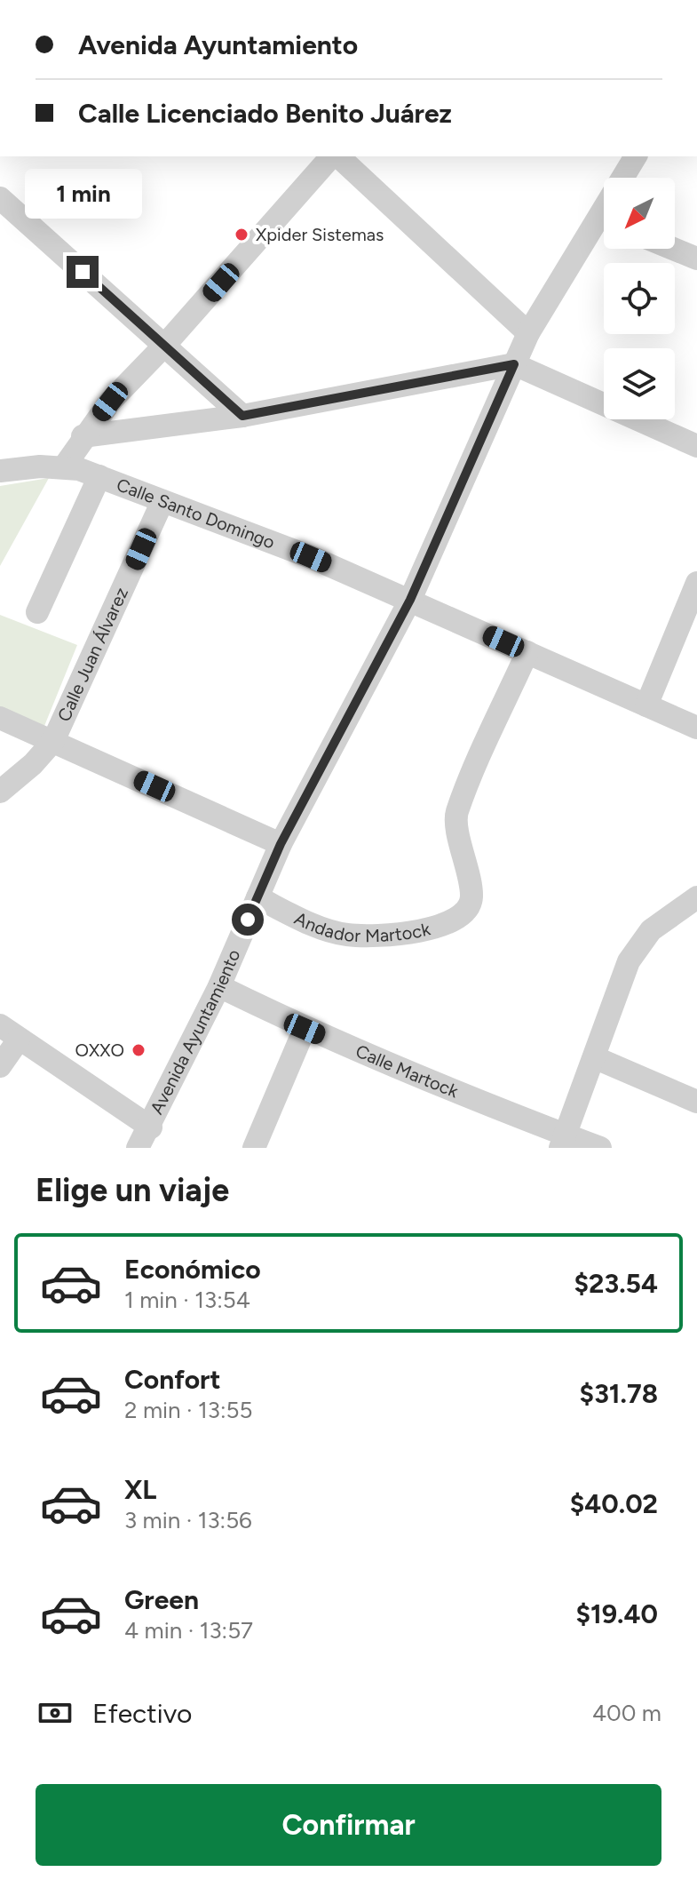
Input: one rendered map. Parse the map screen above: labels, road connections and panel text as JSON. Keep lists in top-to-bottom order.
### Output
{
  "streets": {
    "street": [
      "Calle Santo Domingo",
      "Calle Juan Álvarez",
      "Andador Martock",
      "Avenida Ayuntamiento",
      "Calle Martock"
    ]
  },
  "crossings": [
    ["Calle Santo Domingo", "Calle Juan Álvarez"],
    ["Calle Santo Domingo", "Andador Martock"],
    ["Calle Santo Domingo", "Avenida Ayuntamiento"],
    ["Andador Martock", "Avenida Ayuntamiento"],
    ["Avenida Ayuntamiento", "Calle Martock"]
  ],
  "places": ["Xpider Sistemas", "OXXO"],
  "north": "bottom left",
  "page": {
    "banner": ["Avenida Ayuntamiento", "Calle Licenciado Benito Juárez"],
    "bubble": "1 min",
    "heading": "Elige un viaje",
    "list": [
      {
        "name": "Económico",
        "note": "1 min · 13:54",
        "value": "$23.54"
      },
      {
        "name": "Confort",
        "note": "2 min · 13:55",
        "value": "$31.78"
      },
      {
        "name": "XL",
        "note": "3 min · 13:56",
        "value": "$40.02"
      },
      {
        "name": "Green",
        "note": "4 min · 13:57",
        "value": "$19.40"
      }
    ],
    "pay": ["Efectivo", "400 m"],
    "buttons": "Confirmar"
  }
}
